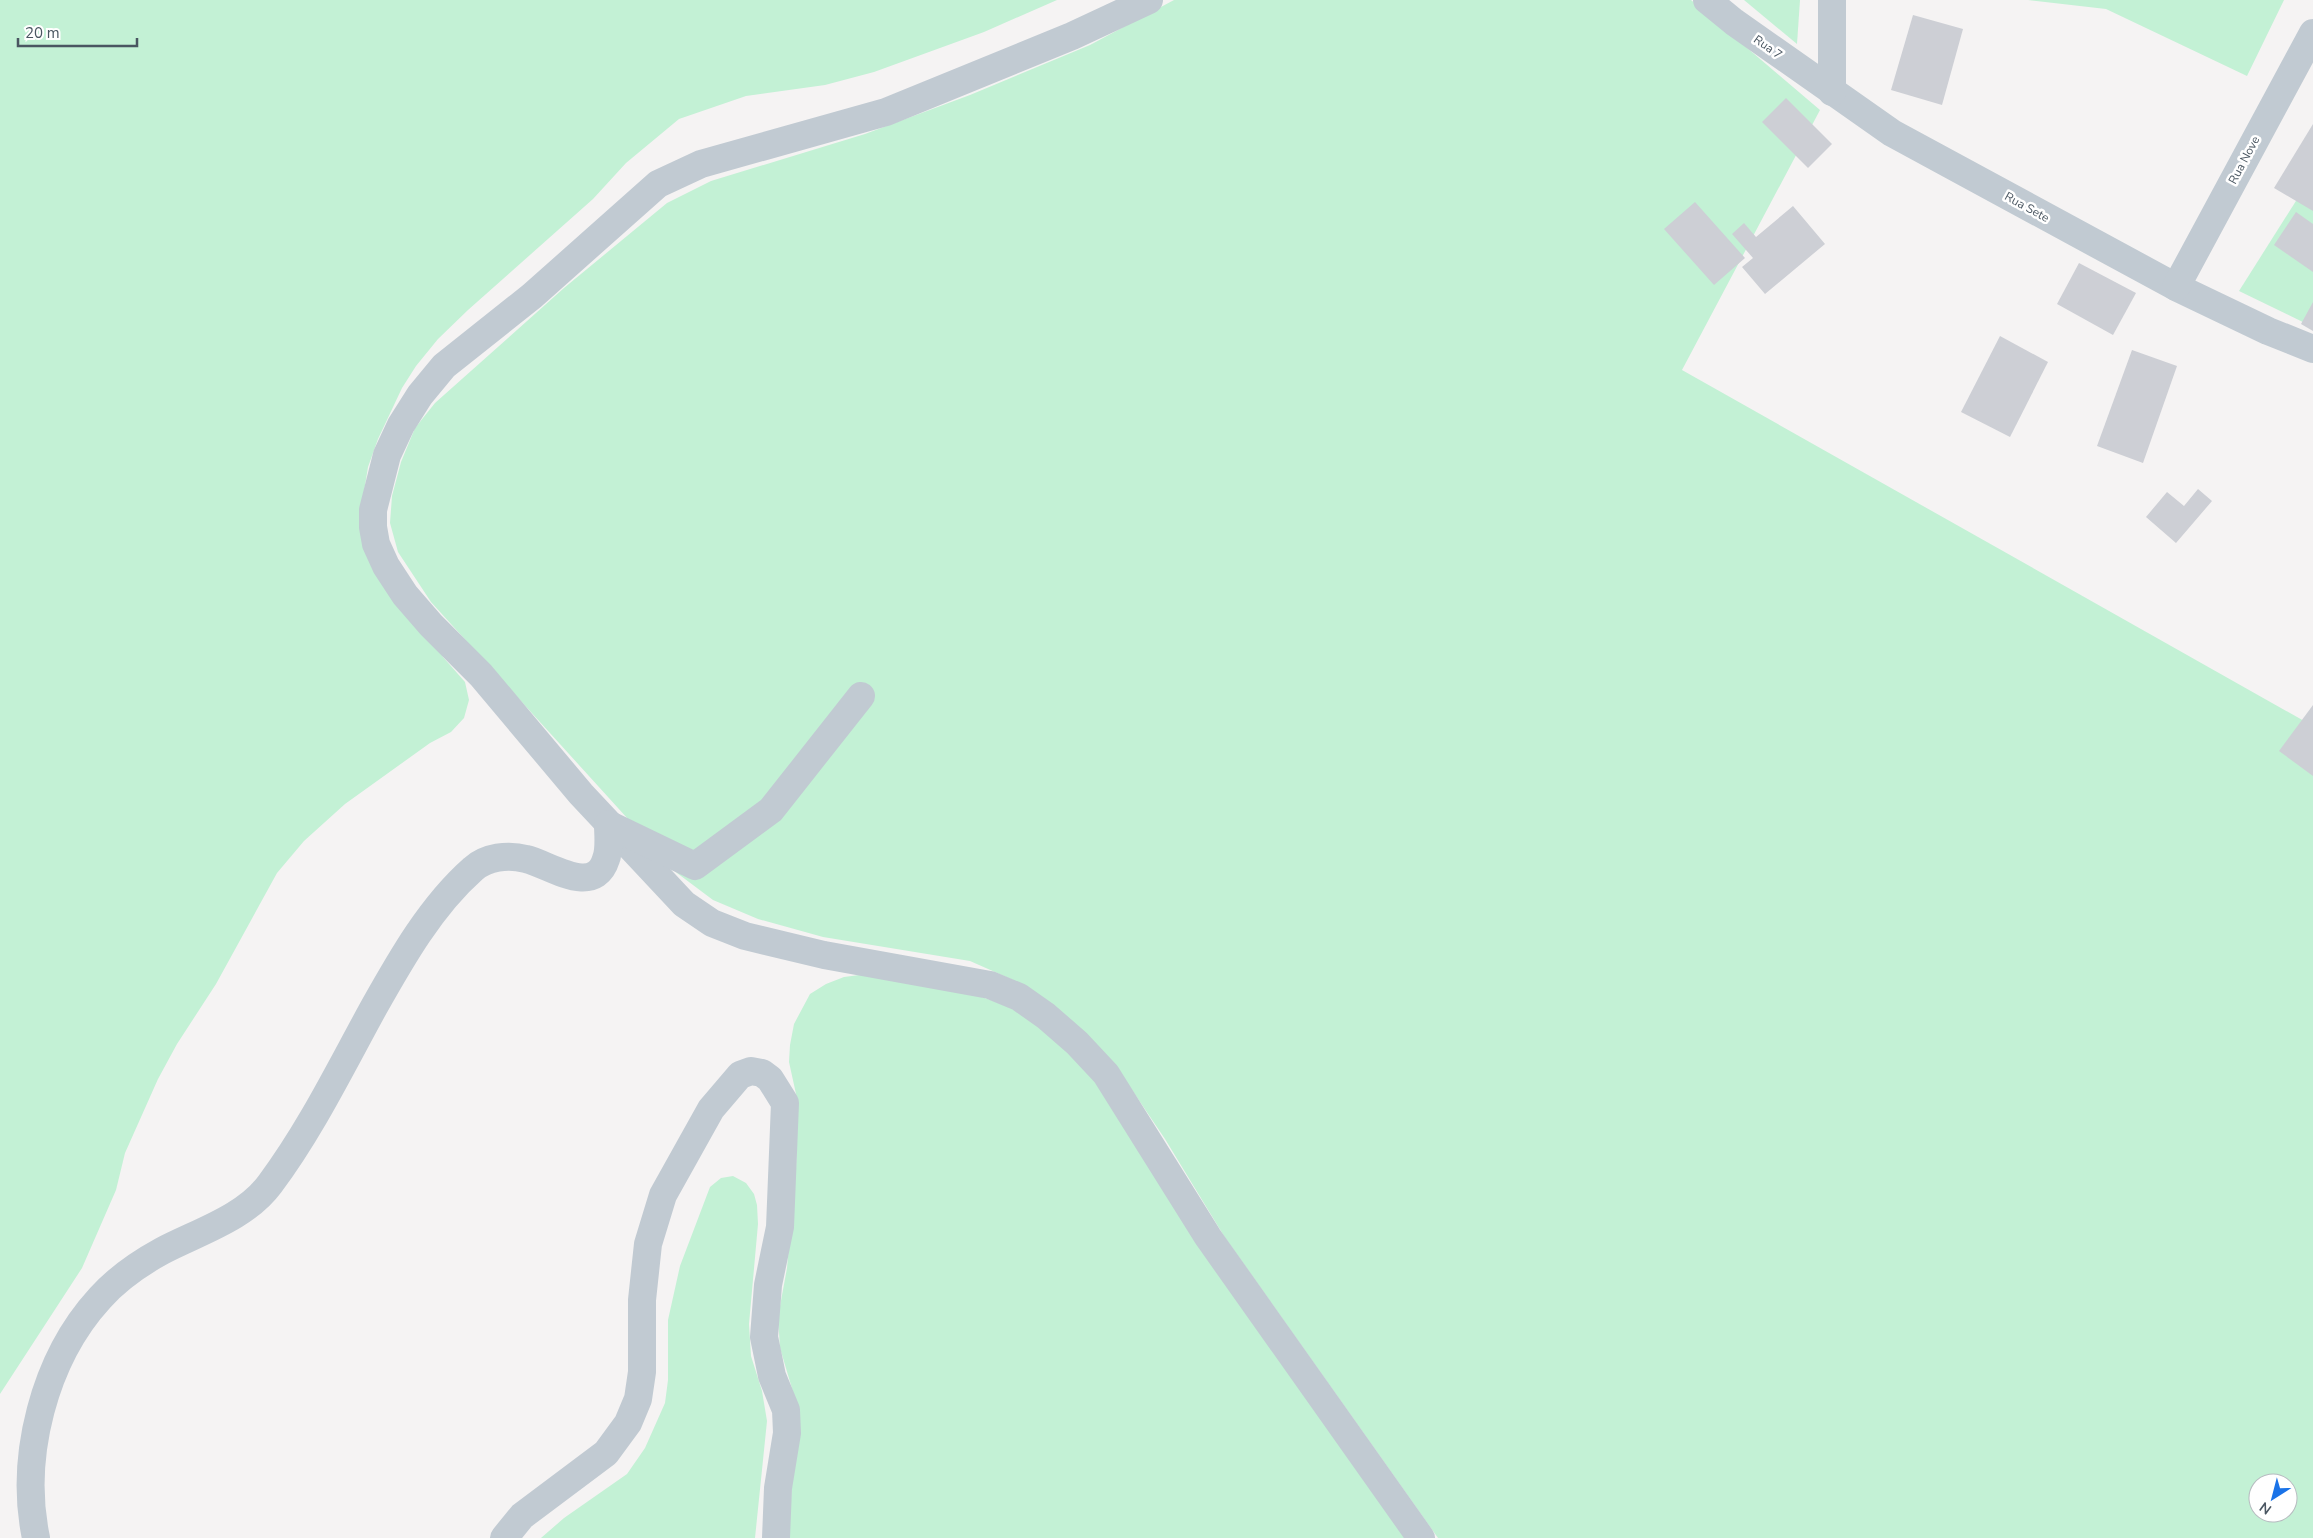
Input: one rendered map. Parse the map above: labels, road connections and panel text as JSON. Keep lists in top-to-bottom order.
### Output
{
  "streets": {
    "street": ["Rua 7", "Rua Nove", "Rua Sete"]
  },
  "crossings": [
    ["Rua 7", "Rua Sete"],
    ["Rua Nove", "Rua Sete"]
  ],
  "scale_bar": "20 m",
  "north": "bottom left"
}
